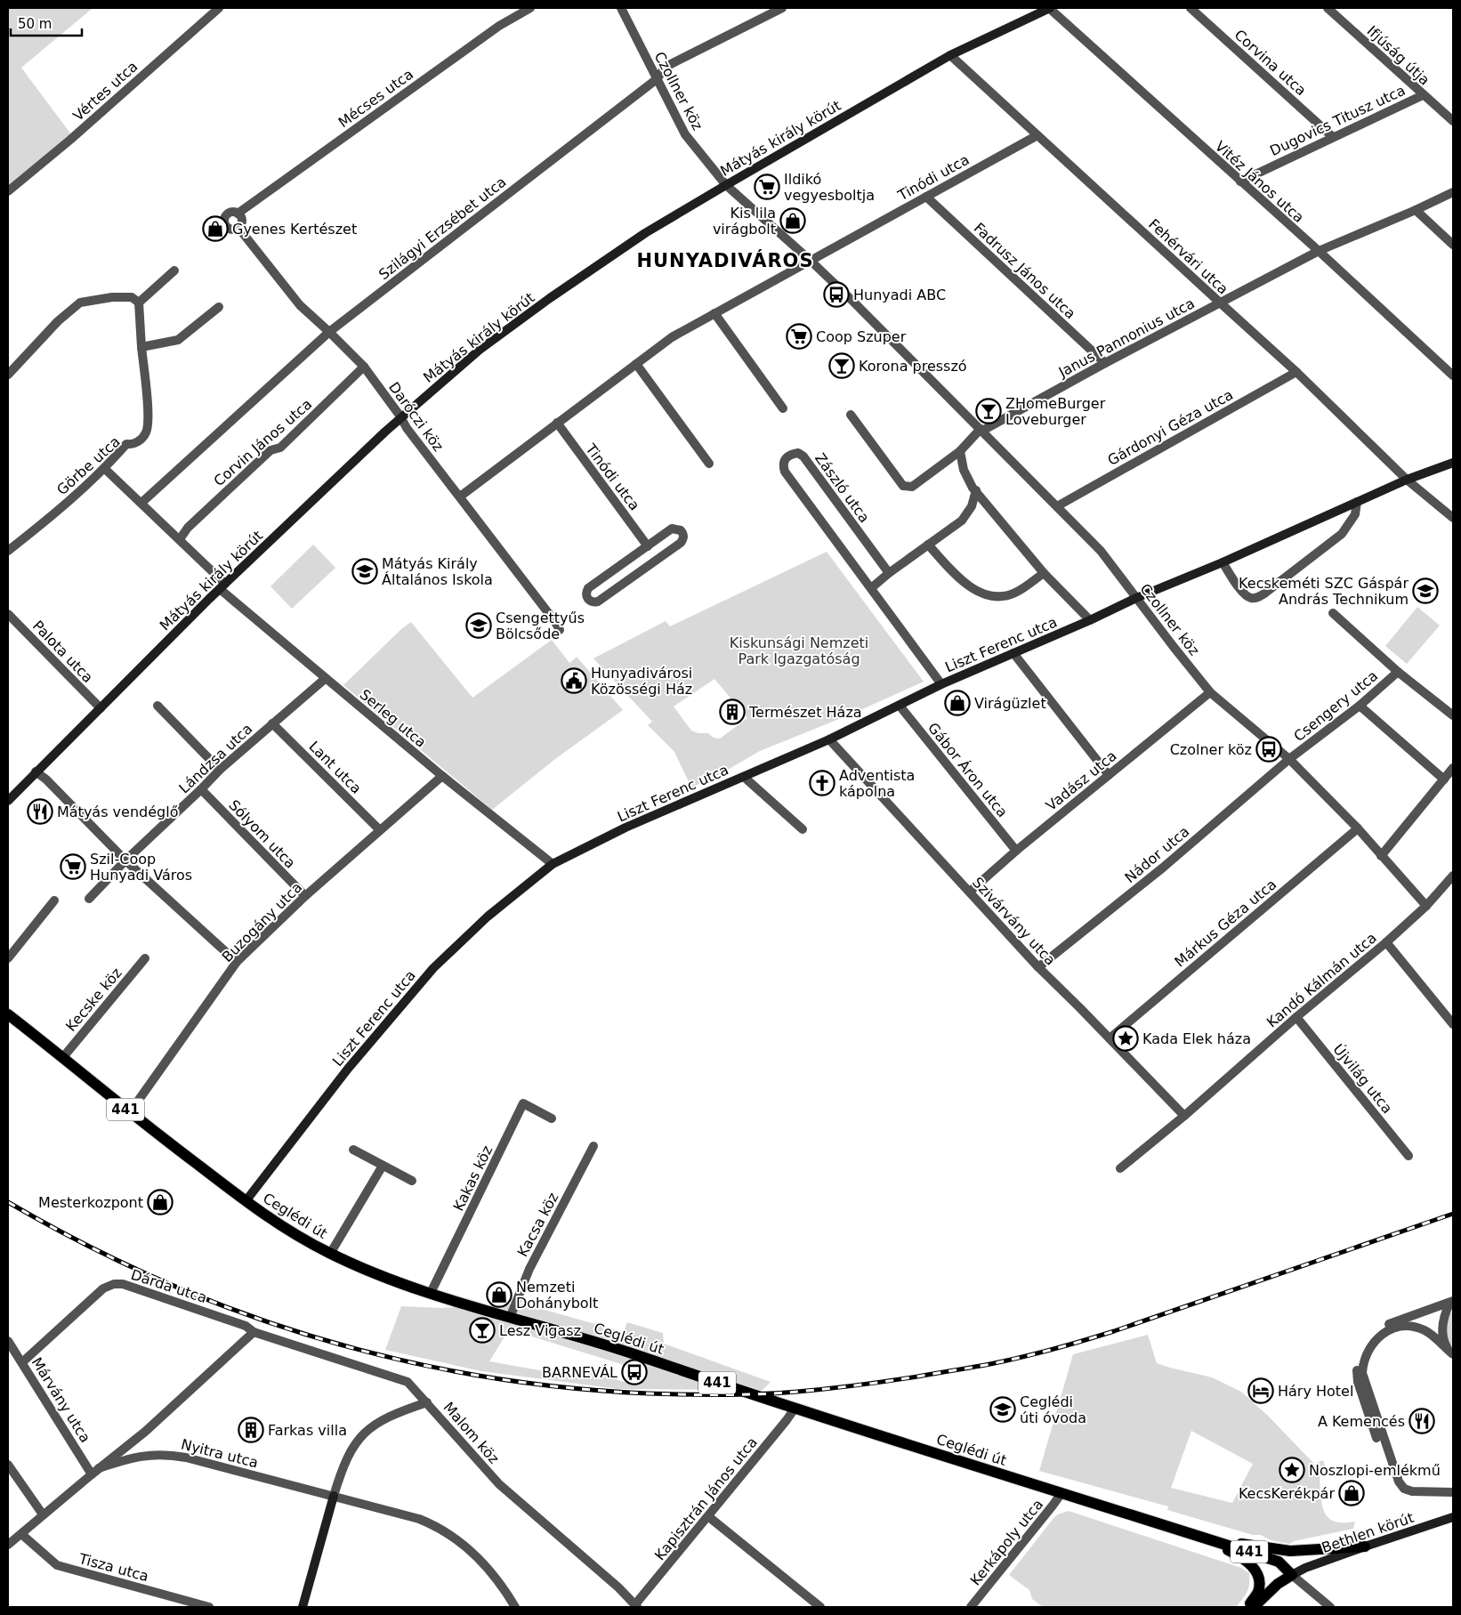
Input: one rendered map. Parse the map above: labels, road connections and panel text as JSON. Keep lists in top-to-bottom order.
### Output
{
  "streets": {
    "main road": ["441", "Ceglédi út"],
    "street": [
      "Ifjúság útja",
      "Corvina utca",
      "Vértes utca",
      "Czollner köz",
      "Mécses utca",
      "Dugovics Titusz utca",
      "Mátyás király körút",
      "Tinódi utca",
      "Vitéz János utca",
      "Szilágyi Erzsébet utca",
      "Fehérvári utca",
      "Fadrusz János utca",
      "Janus Pannonius utca",
      "Daróczi köz",
      "Gárdonyi Géza utca",
      "Corvin János utca",
      "Görbe utca",
      "Zászló utca",
      "Liszt Ferenc utca",
      "Palota utca",
      "Csengery utca",
      "Serleg utca",
      "Lándzsa utca",
      "Lant utca",
      "Gábor Áron utca",
      "Vadász utca",
      "Sólyom utca",
      "Nádor utca",
      "Szivárvány utca",
      "Buzogány utca",
      "Márkus Géza utca",
      "Kandó Kálmán utca",
      "Kecske köz",
      "Újvilág utca",
      "Kakas köz",
      "Kacsa köz",
      "Dárda utca",
      "Márvány utca",
      "Malom köz",
      "Nyitra utca",
      "Kapisztrán János utca",
      "Bethlen körút",
      "Kerkápoly utca",
      "Tisza utca"
    ]
  },
  "crossings": [
    ["Ifjúság útja", "Dugovics Titusz utca"],
    ["Corvina utca", "Dugovics Titusz utca"],
    ["Czollner köz", "Mátyás király körút"],
    ["Czollner köz", "Tinódi utca"],
    ["Czollner köz", "Szilágyi Erzsébet utca"],
    ["Czollner köz", "Janus Pannonius utca"],
    ["Czollner köz", "Gárdonyi Géza utca"],
    ["Czollner köz", "Liszt Ferenc utca"],
    ["Czollner köz", "Csengery utca"],
    ["Czollner köz", "Vadász utca"],
    ["Czollner köz", "Nádor utca"],
    ["Czollner köz", "Márkus Géza utca"],
    ["Czollner köz", "Kandó Kálmán utca"],
    ["Mécses utca", "Daróczi köz"],
    ["Dugovics Titusz utca", "Vitéz János utca"],
    ["Mátyás király körút", "Vitéz János utca"],
    ["Mátyás király körút", "Fehérvári utca"],
    ["Mátyás király körút", "Daróczi köz"],
    ["Mátyás király körút", "Palota utca"],
    ["Mátyás király körút", "Serleg utca"],
    ["Tinódi utca", "Fehérvári utca"],
    ["Tinódi utca", "Fadrusz János utca"],
    ["Tinódi utca", "Daróczi köz"],
    ["Vitéz János utca", "Janus Pannonius utca"],
    ["Szilágyi Erzsébet utca", "Daróczi köz"],
    ["Szilágyi Erzsébet utca", "Serleg utca"],
    ["Fehérvári utca", "Janus Pannonius utca"],
    ["Fehérvári utca", "Gárdonyi Géza utca"],
    ["Fehérvári utca", "Liszt Ferenc utca"],
    ["Fadrusz János utca", "Janus Pannonius utca"],
    ["Daróczi köz", "Corvin János utca"],
    ["Corvin János utca", "Serleg utca"],
    ["Görbe utca", "Serleg utca"],
    ["Zászló utca", "Liszt Ferenc utca"],
    ["Liszt Ferenc utca", "Serleg utca"],
    ["Liszt Ferenc utca", "Gábor Áron utca"],
    ["Liszt Ferenc utca", "Szivárvány utca"],
    ["Liszt Ferenc utca", "Ceglédi út"],
    ["Csengery utca", "Nádor utca"],
    ["Serleg utca", "Lándzsa utca"],
    ["Serleg utca", "Buzogány utca"],
    ["Lándzsa utca", "Lant utca"],
    ["Lándzsa utca", "Sólyom utca"],
    ["Lant utca", "Buzogány utca"],
    ["Gábor Áron utca", "Vadász utca"],
    ["Vadász utca", "Szivárvány utca"],
    ["Sólyom utca", "Buzogány utca"],
    ["Nádor utca", "Szivárvány utca"],
    ["Szivárvány utca", "Márkus Géza utca"],
    ["Szivárvány utca", "Kandó Kálmán utca"],
    ["Buzogány utca", "Ceglédi út"],
    ["Kandó Kálmán utca", "Újvilág utca"],
    ["Kecske köz", "Ceglédi út"],
    ["441", "Ceglédi út"],
    ["441", "Bethlen körút"],
    ["Kakas köz", "Ceglédi út"],
    ["Ceglédi út", "Kacsa köz"],
    ["Ceglédi út", "Kapisztrán János utca"],
    ["Ceglédi út", "Kerkápoly utca"],
    ["Dárda utca", "Márvány utca"],
    ["Dárda utca", "Malom köz"],
    ["Dárda utca", "Nyitra utca"],
    ["Márvány utca", "Nyitra utca"],
    ["Malom köz", "Nyitra utca"],
    ["Malom köz", "Kapisztrán János utca"],
    ["Nyitra utca", "Tisza utca"]
  ],
  "districts": ["HUNYADIVÁROS"],
  "parks": ["Kiskunsági Nemzeti Park Igazgatóság"],
  "places": {
    "supermarket": ["Ildikó vegyesboltja", "Coop Szuper", "Szil-Coop Hunyadi Város"],
    "shop": [
      "Kis lila virágbolt",
      "Gyenes Kertészet",
      "Virágüzlet",
      "Mesterkozpont",
      "Nemzeti Dohánybolt",
      "KecsKerékpár"
    ],
    "bus stop": ["Hunyadi ABC", "Czolner köz", "BARNEVÁL"],
    "bar": ["Korona presszó", "ZHomeBurger Loveburger", "Lesz Vigasz"],
    "school or university": [
      "Mátyás Király Általános Iskola",
      "Kecskeméti SZC Gáspár András Technikum",
      "Csengettyűs Bölcsőde",
      "Ceglédi úti óvoda"
    ],
    "public building": ["Hunyadivárosi Közösségi Ház"],
    "building": ["Természet Háza", "Farkas villa"],
    "church": ["Adventista kápolna"],
    "restaurant": ["Mátyás vendéglő", "A Kemencés"],
    "place": ["Kada Elek háza", "Noszlopi-emlékmű"],
    "hotel": ["Háry Hotel"]
  },
  "scale_bar": "50 m"
}
